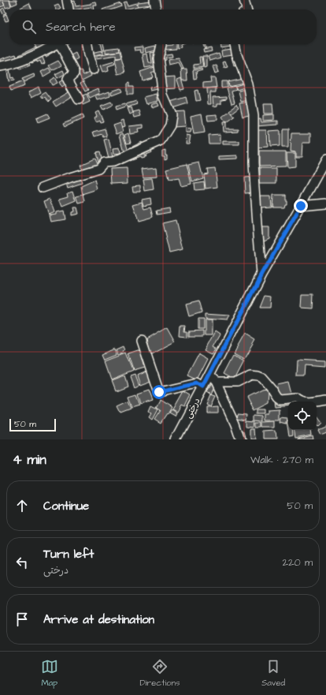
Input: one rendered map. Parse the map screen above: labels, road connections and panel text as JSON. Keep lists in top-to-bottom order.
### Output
{
  "streets": {
    "street": ["درختی"]
  },
  "scale_bar": "50 m",
  "page": {
    "search": "Search here",
    "scale": "50 m",
    "heading": ["4 min", "Walk · 270 m"],
    "list": [
      ["Continue", "50 m"],
      ["Turn left", "درختی", "220 m"],
      "Arrive at destination"
    ],
    "nav": ["Map", "Directions", "Saved"]
  }
}
